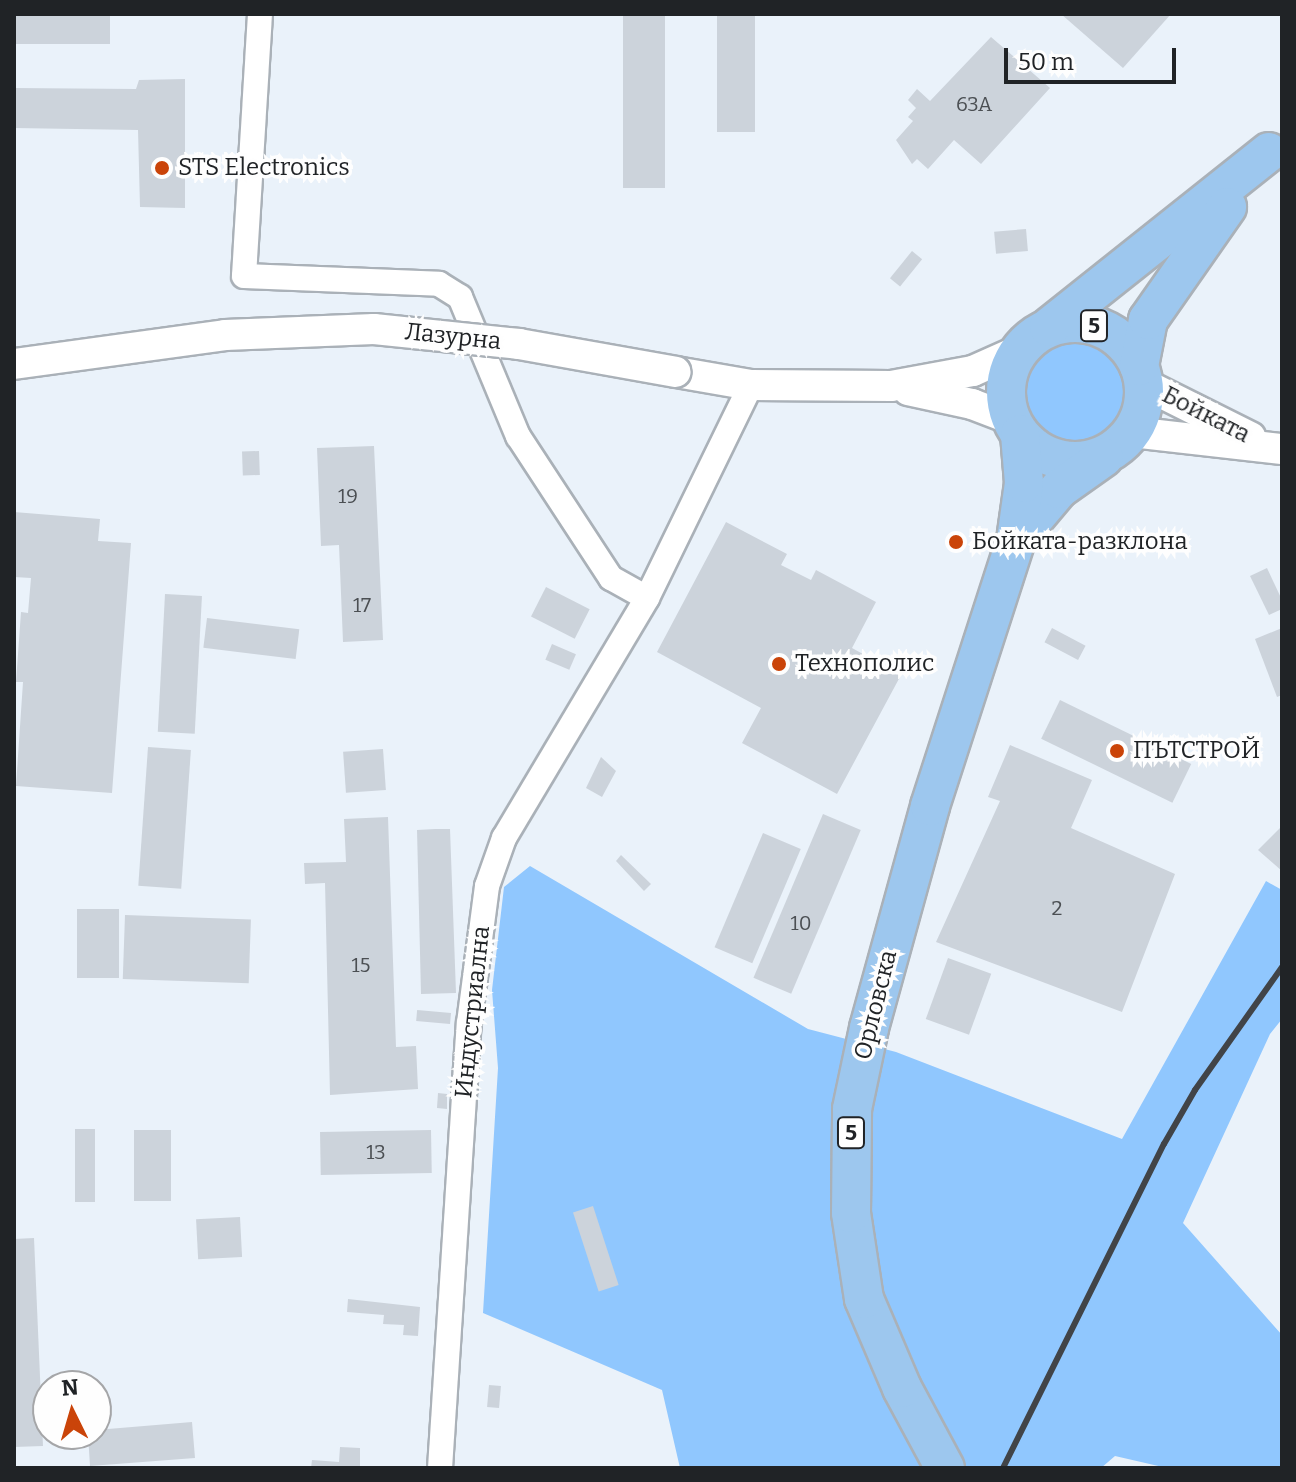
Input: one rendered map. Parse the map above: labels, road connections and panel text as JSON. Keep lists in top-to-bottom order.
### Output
{
  "streets": {
    "main road": ["5", "Орловска"],
    "street": ["Лазурна", "Бойката", "Индустриална"]
  },
  "crossings": [
    ["5", "Лазурна"],
    ["5", "Бойката"],
    ["5", "Орловска"],
    ["Лазурна", "Бойката"],
    ["Лазурна", "Орловска"],
    ["Лазурна", "Индустриална"],
    ["Бойката", "Орловска"]
  ],
  "places": [
    "STS Electronics",
    "Бойката-разклона",
    "Технополис",
    "ПЪТСТРОЙ"
  ],
  "house_numbers": [
    "63А",
    "19",
    "17",
    "2",
    "10",
    "15",
    "13"
  ],
  "scale_bar": "50 m",
  "north": "top"
}
